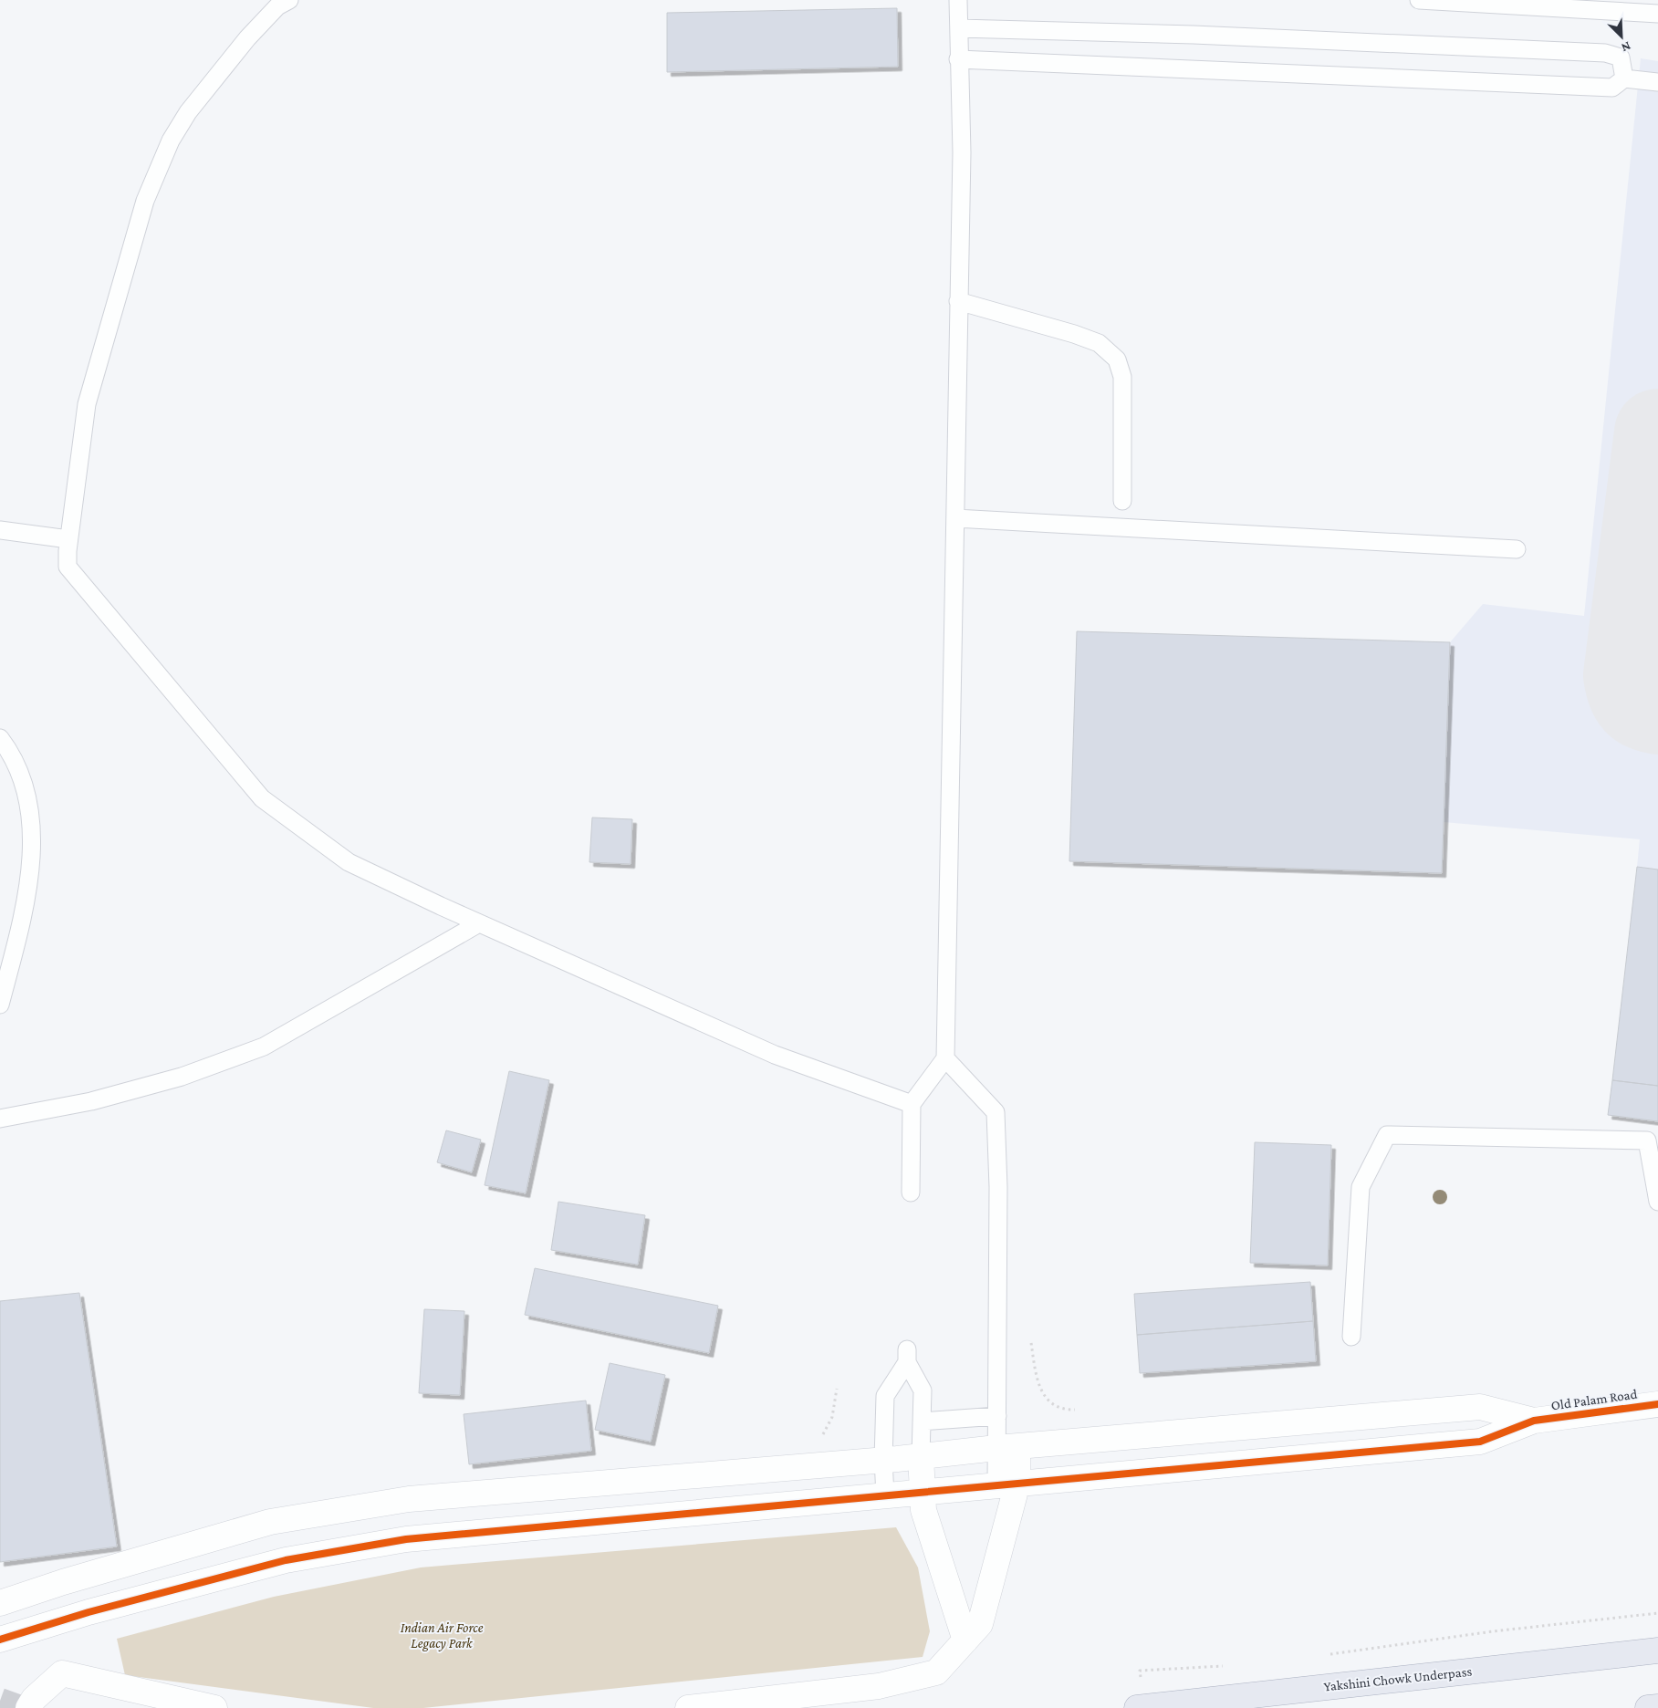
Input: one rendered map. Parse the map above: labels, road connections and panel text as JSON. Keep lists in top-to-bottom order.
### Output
{
  "streets": {
    "main road": ["Yakshini Chowk Underpass"],
    "street": ["Old Palam Road"]
  },
  "parks": ["Indian Air Force Legacy Park"],
  "north": "bottom right"
}
